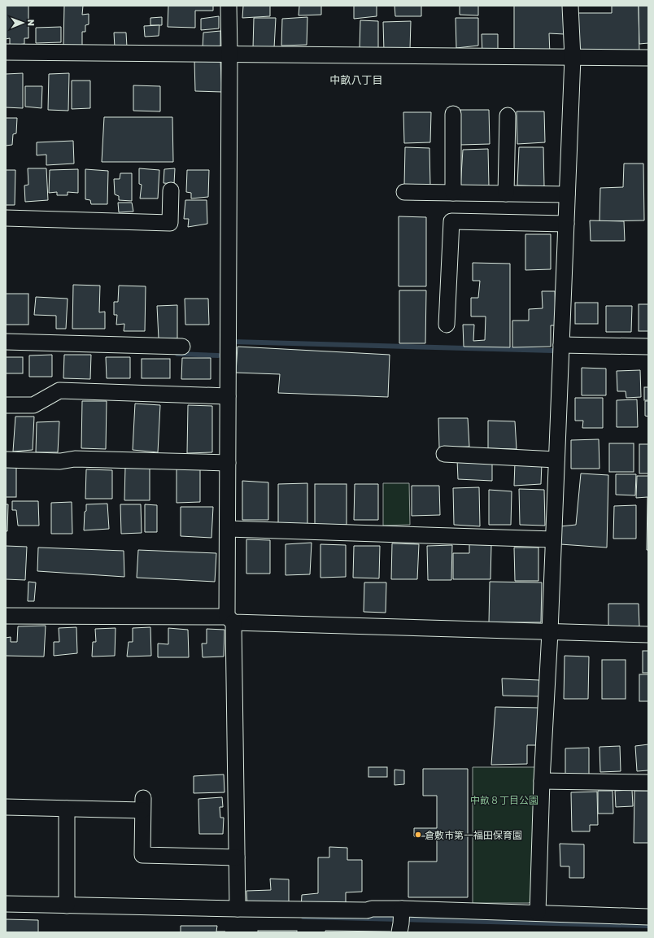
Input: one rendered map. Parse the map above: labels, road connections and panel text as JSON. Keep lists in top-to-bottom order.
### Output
{
  "districts": ["中畝八丁目"],
  "parks": ["中畝８丁目公園"],
  "places": ["倉敷市第一福田保育園"],
  "north": "right"
}
